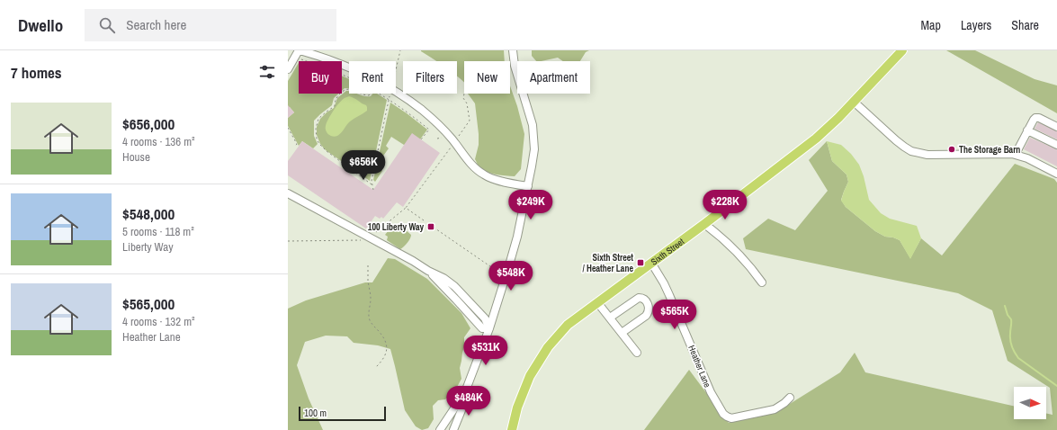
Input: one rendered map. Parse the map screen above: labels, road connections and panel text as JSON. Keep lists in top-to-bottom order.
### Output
{
  "streets": {
    "main road": ["Sixth Street"],
    "street": ["Heather Lane"]
  },
  "crossings": [
    ["Sixth Street", "Heather Lane"]
  ],
  "places": {
    "other": ["The Storage Barn"],
    "transit": ["100 Liberty Way", "Sixth Street / Heather Lane"]
  },
  "scale_bar": "100 m",
  "north": "right",
  "page": {
    "header": "Dwello",
    "search": "Search here",
    "nav": ["Map", "Layers", "Share"],
    "heading": "7 homes",
    "chip": [
      "Buy",
      "Rent",
      "Filters",
      "New",
      "Apartment"
    ],
    "list": [
      {
        "name": "$656,000",
        "note": "4 rooms · 136 m² · House"
      },
      {
        "name": "$548,000",
        "note": "5 rooms · 118 m² · Liberty Way"
      },
      {
        "name": "$565,000",
        "note": "4 rooms · 132 m² · Heather Lane"
      }
    ],
    "price": [
      "$656K",
      "$249K",
      "$228K",
      "$548K",
      "$565K",
      "$531K",
      "$484K"
    ],
    "scale": "100 m"
  }
}
